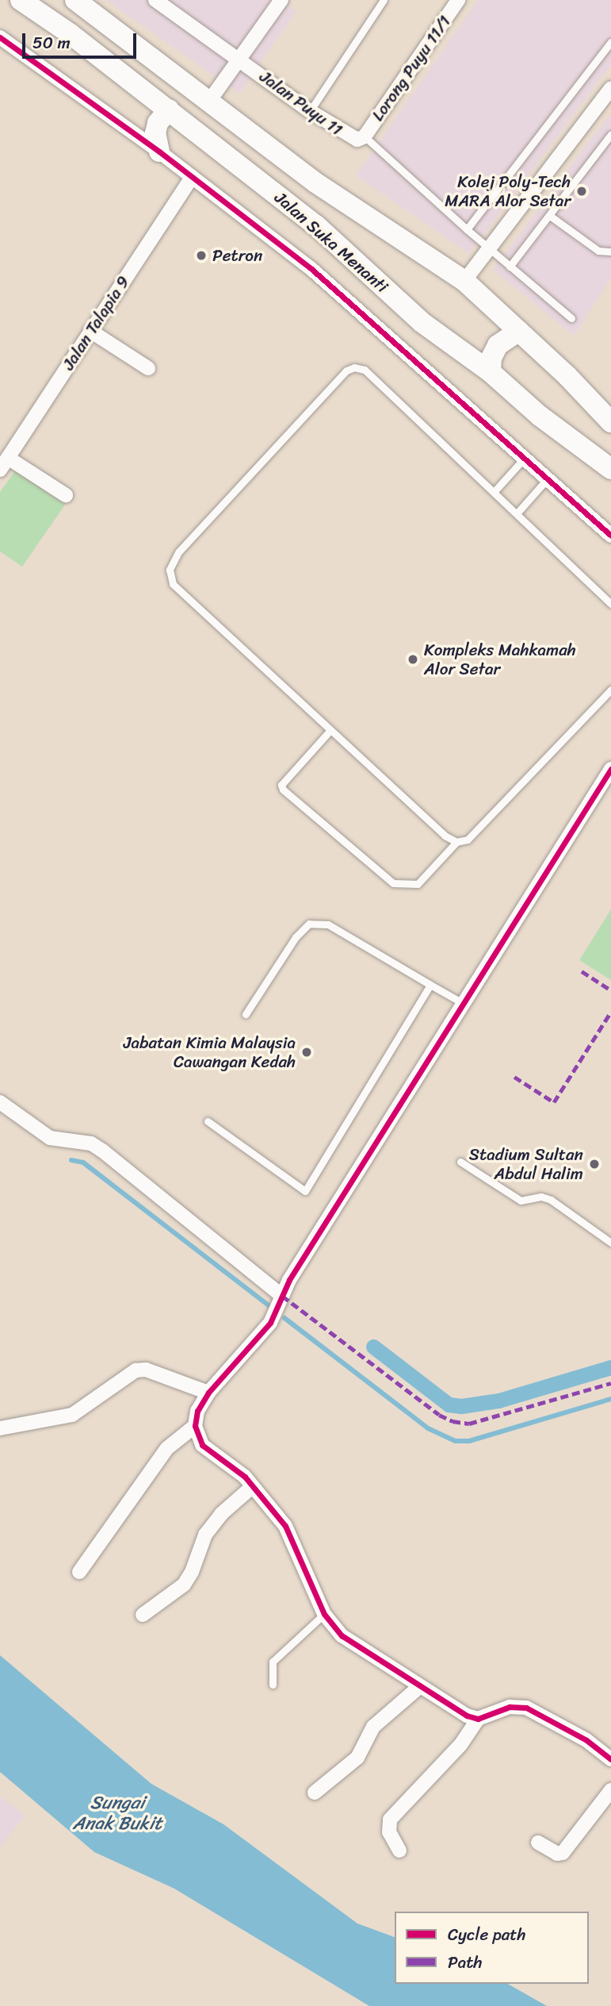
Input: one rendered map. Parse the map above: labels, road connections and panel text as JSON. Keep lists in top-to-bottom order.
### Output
{
  "streets": {
    "main road": ["Jalan Suka Menanti"],
    "street": ["Lorong Puyu 11/1", "Jalan Puyu 11", "Jalan Talapia 9"]
  },
  "crossings": [
    ["Lorong Puyu 11/1", "Jalan Puyu 11"]
  ],
  "water": ["Sungai Anak Bukit"],
  "places": [
    "Kolej Poly-Tech MARA Alor Setar",
    "Petron",
    "Kompleks Mahkamah Alor Setar",
    "Jabatan Kimia Malaysia Cawangan Kedah",
    "Stadium Sultan Abdul Halim"
  ],
  "legend": ["Cycle path", "Path"],
  "scale_bar": "50 m"
}
